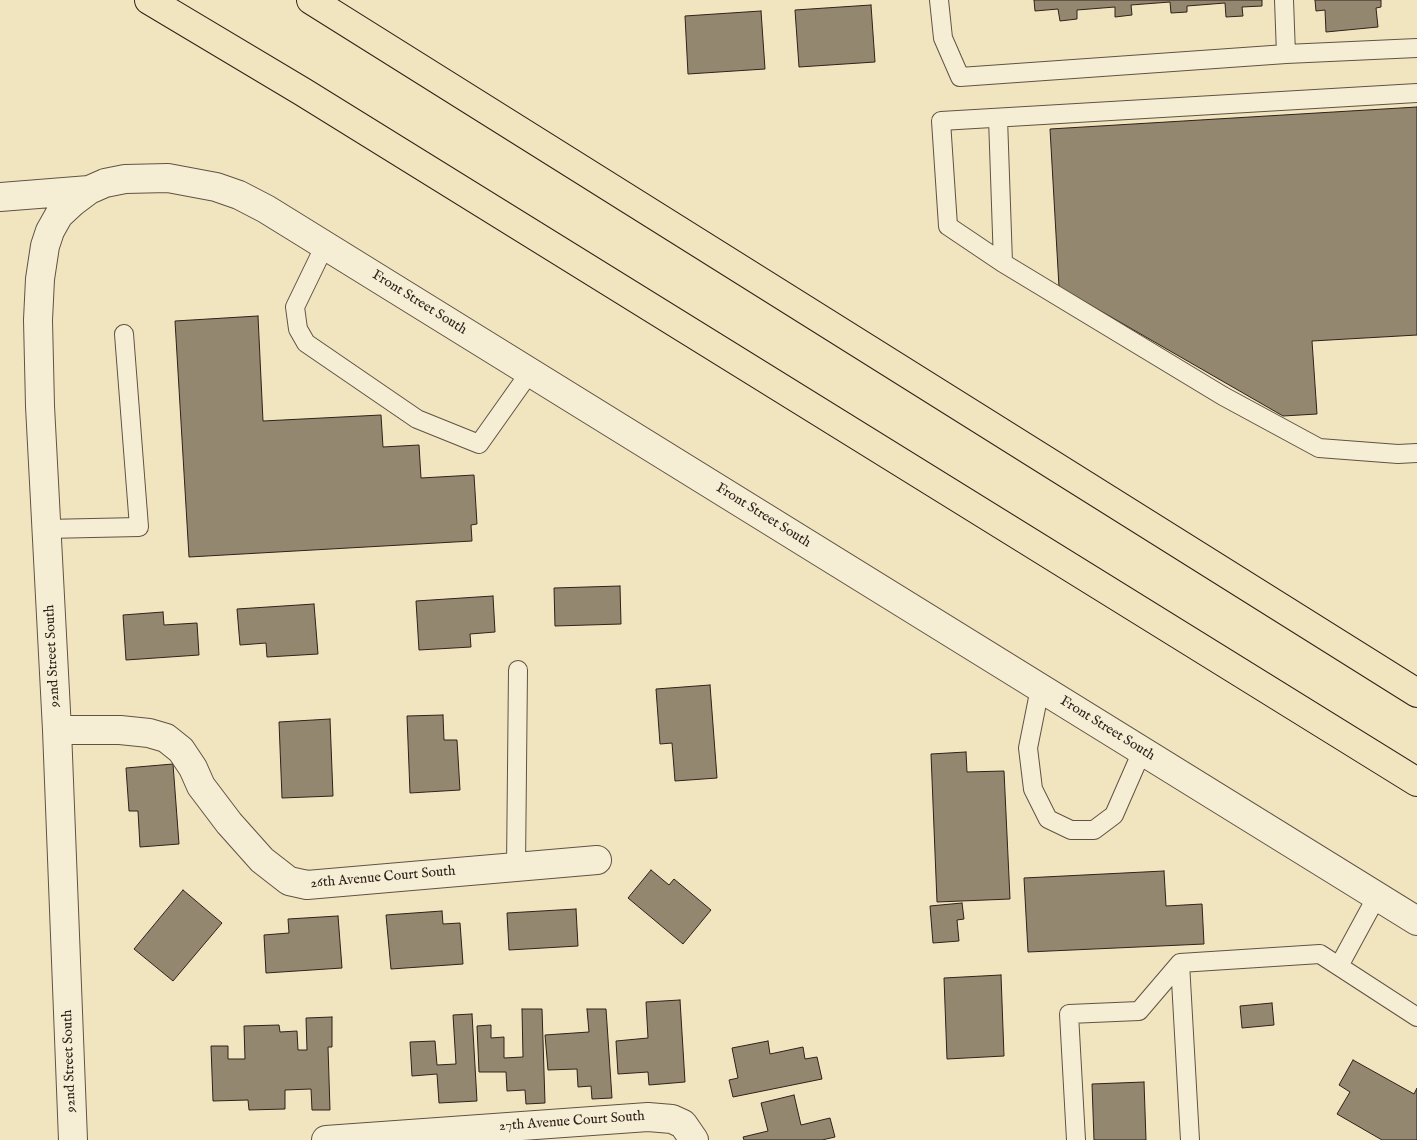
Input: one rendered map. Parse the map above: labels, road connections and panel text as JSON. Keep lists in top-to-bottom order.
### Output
{
  "streets": {
    "street": [
      "Front Street South",
      "92nd Street South",
      "26th Avenue Court South",
      "27th Avenue Court South"
    ]
  },
  "crossings": [
    ["Front Street South", "92nd Street South"],
    ["92nd Street South", "26th Avenue Court South"]
  ]
}
